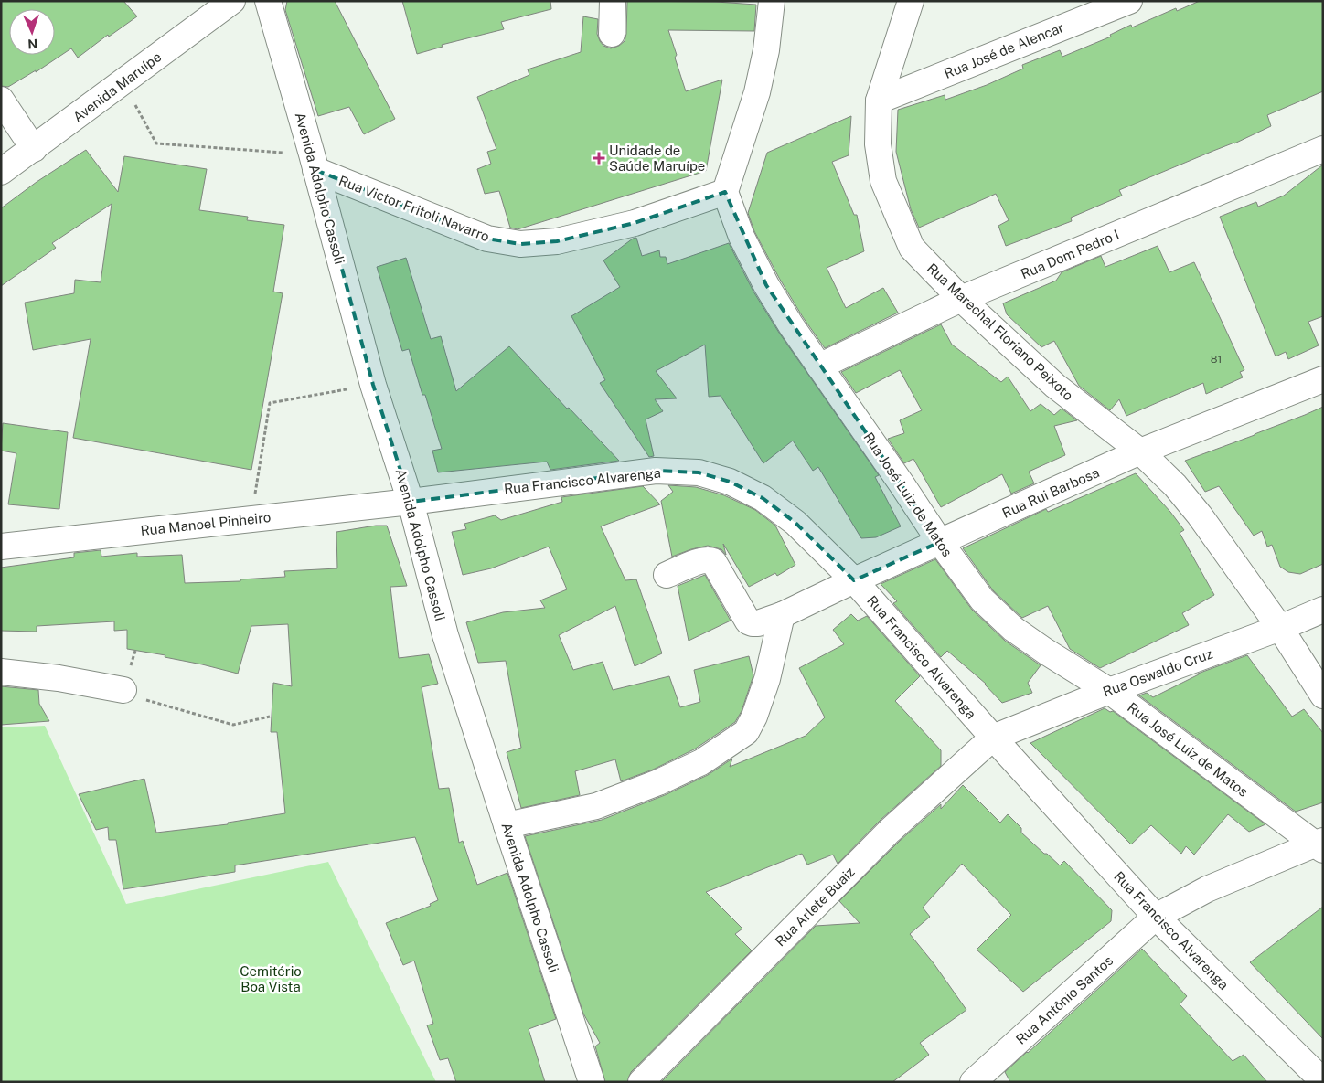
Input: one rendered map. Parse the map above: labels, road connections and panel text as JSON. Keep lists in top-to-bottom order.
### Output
{
  "streets": {
    "street": [
      "Rua José de Alencar",
      "Avenida Maruípe",
      "Avenida Adolpho Cassoli",
      "Rua Victor Fritoli Navarro",
      "Rua Dom Pedro I",
      "Rua Marechal Floriano Peixoto",
      "Rua Francisco Alvarenga",
      "Rua Rui Barbosa",
      "Rua José Luiz de Matos",
      "Rua Manoel Pinheiro",
      "Rua Oswaldo Cruz",
      "Rua Arlete Buaiz",
      "Rua Antônio Santos"
    ]
  },
  "crossings": [
    ["Rua José de Alencar", "Rua Marechal Floriano Peixoto"],
    ["Avenida Adolpho Cassoli", "Rua Victor Fritoli Navarro"],
    ["Avenida Adolpho Cassoli", "Rua Francisco Alvarenga"],
    ["Avenida Adolpho Cassoli", "Rua Manoel Pinheiro"],
    ["Rua Victor Fritoli Navarro", "Rua José Luiz de Matos"],
    ["Rua Dom Pedro I", "Rua Marechal Floriano Peixoto"],
    ["Rua Dom Pedro I", "Rua José Luiz de Matos"],
    ["Rua Marechal Floriano Peixoto", "Rua Rui Barbosa"],
    ["Rua Marechal Floriano Peixoto", "Rua Oswaldo Cruz"],
    ["Rua Francisco Alvarenga", "Rua Rui Barbosa"],
    ["Rua Francisco Alvarenga", "Rua Manoel Pinheiro"],
    ["Rua Francisco Alvarenga", "Rua Oswaldo Cruz"],
    ["Rua Francisco Alvarenga", "Rua Arlete Buaiz"],
    ["Rua Francisco Alvarenga", "Rua Antônio Santos"],
    ["Rua Rui Barbosa", "Rua José Luiz de Matos"],
    ["Rua José Luiz de Matos", "Rua Oswaldo Cruz"],
    ["Rua José Luiz de Matos", "Rua Antônio Santos"],
    ["Rua Oswaldo Cruz", "Rua Arlete Buaiz"]
  ],
  "parks": ["Cemitério Boa Vista"],
  "places": {
    "health": ["Unidade de Saúde Maruípe"]
  },
  "house_numbers": ["81"],
  "north": "bottom"
}
